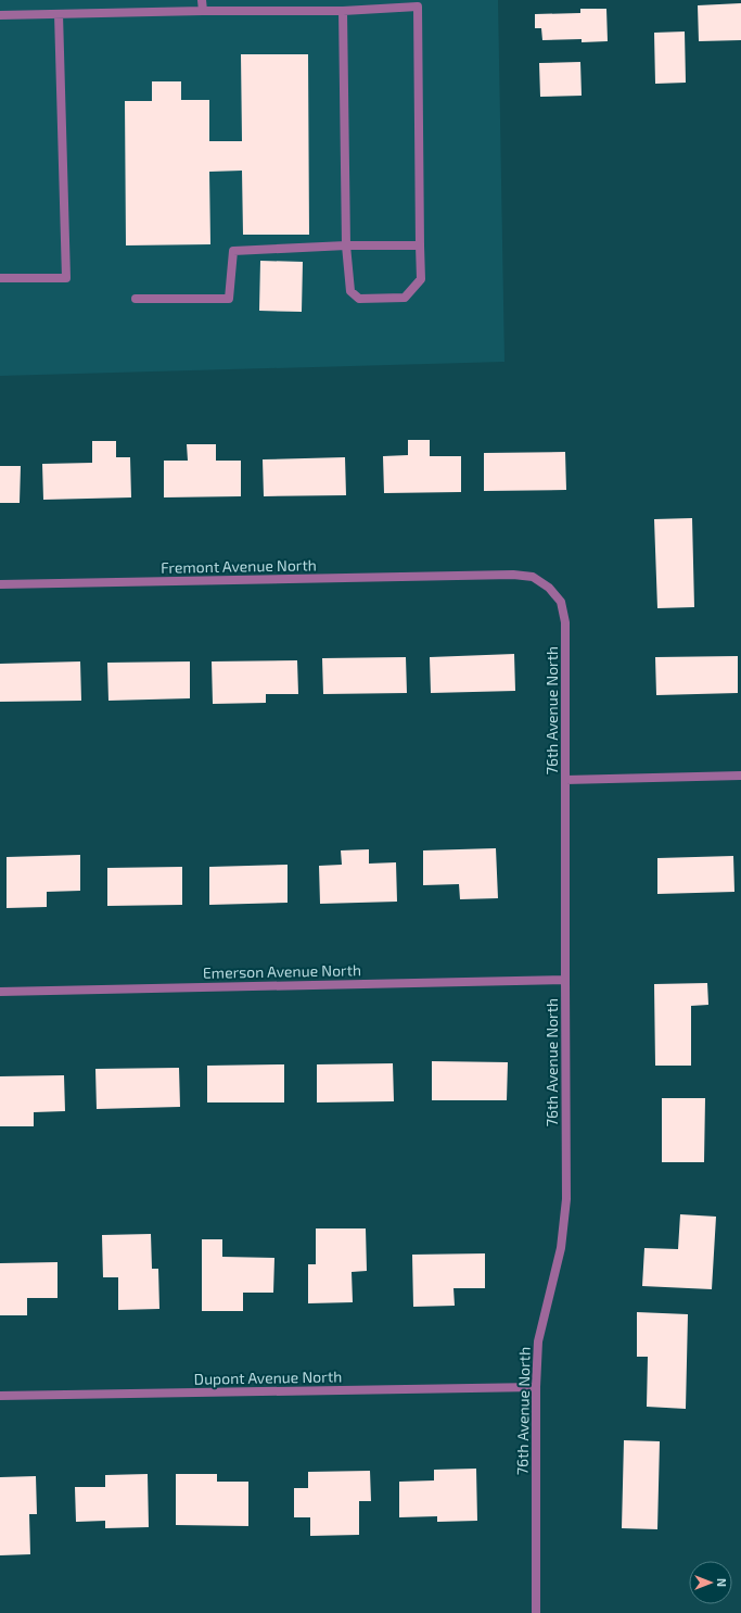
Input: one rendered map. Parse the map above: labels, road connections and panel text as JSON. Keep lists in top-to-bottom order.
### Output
{
  "streets": {
    "street": [
      "Fremont Avenue North",
      "76th Avenue North",
      "Emerson Avenue North",
      "Dupont Avenue North"
    ]
  },
  "crossings": [
    ["Fremont Avenue North", "76th Avenue North"],
    ["76th Avenue North", "Emerson Avenue North"],
    ["76th Avenue North", "Dupont Avenue North"]
  ],
  "north": "right"
}
